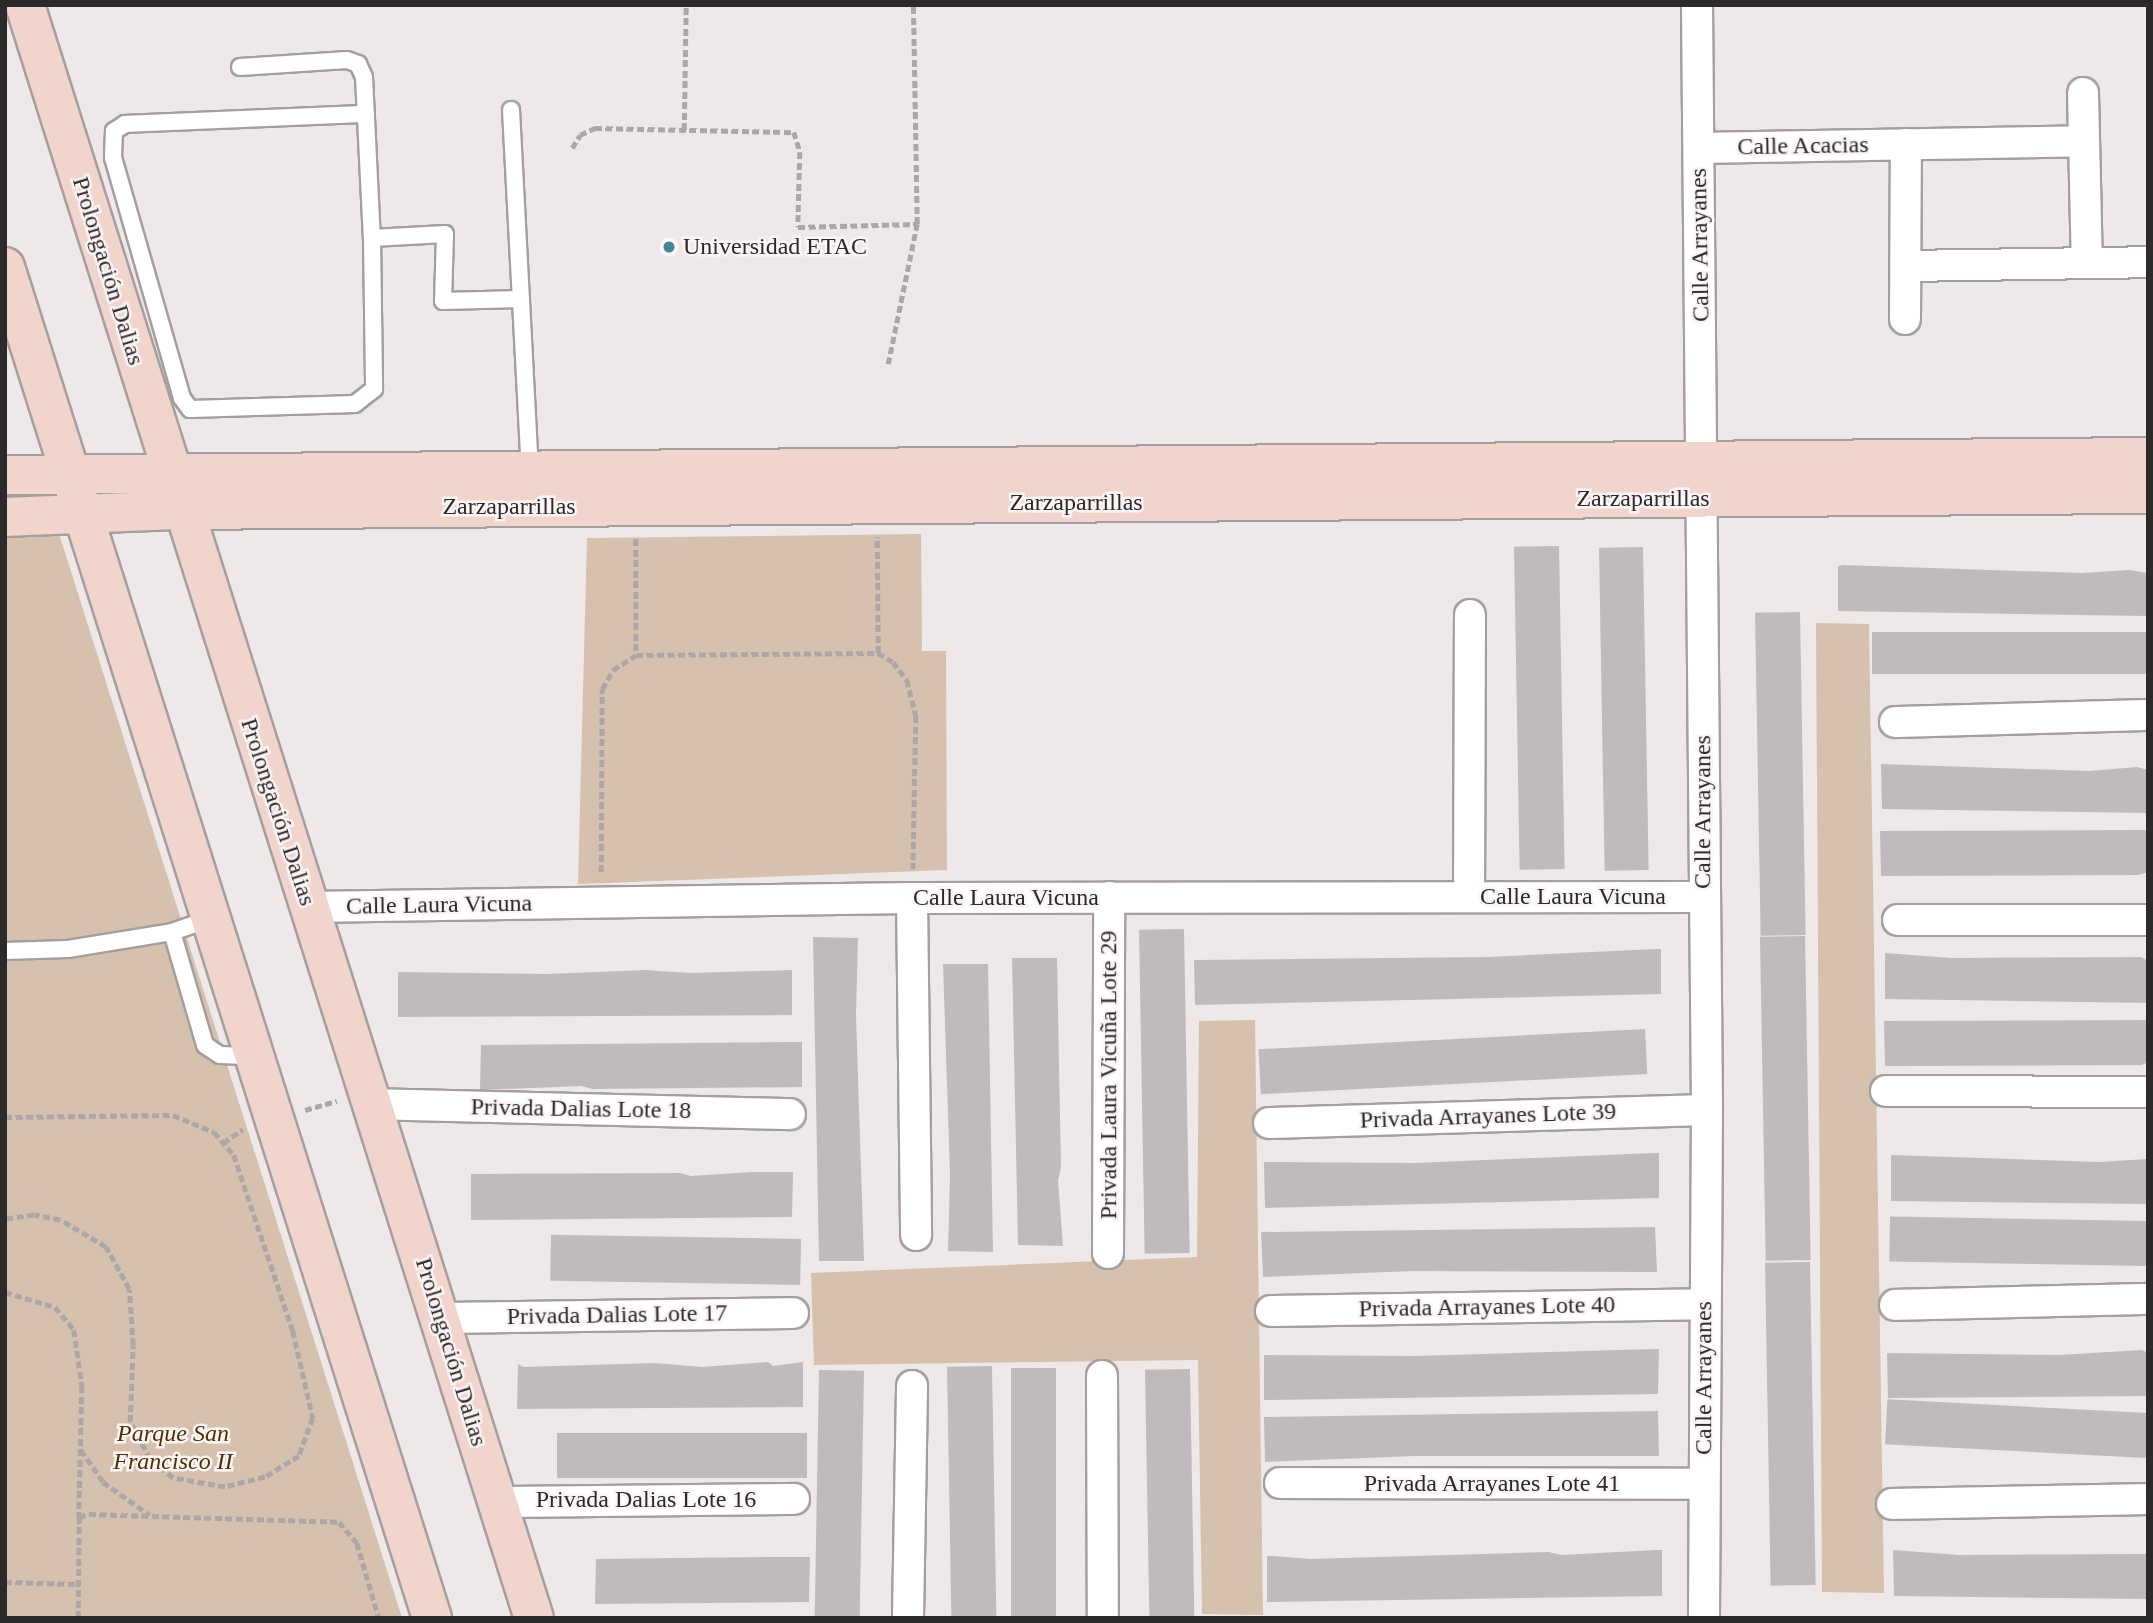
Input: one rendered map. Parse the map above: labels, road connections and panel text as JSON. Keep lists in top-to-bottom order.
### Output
{
  "streets": {
    "street": [
      "Calle Acacias",
      "Calle Arrayanes",
      "Prolongación Dalias",
      "Zarzaparrillas",
      "Calle Laura Vicuna",
      "Privada Laura Vicuña Lote 29",
      "Privada Dalias Lote 18",
      "Privada Arrayanes Lote 39",
      "Privada Arrayanes Lote 40",
      "Privada Dalias Lote 17",
      "Privada Arrayanes Lote 41",
      "Privada Dalias Lote 16"
    ]
  },
  "crossings": [
    ["Calle Acacias", "Calle Arrayanes"],
    ["Calle Arrayanes", "Zarzaparrillas"],
    ["Calle Arrayanes", "Calle Laura Vicuna"],
    ["Calle Arrayanes", "Privada Arrayanes Lote 39"],
    ["Calle Arrayanes", "Privada Arrayanes Lote 40"],
    ["Calle Arrayanes", "Privada Arrayanes Lote 41"],
    ["Prolongación Dalias", "Zarzaparrillas"],
    ["Prolongación Dalias", "Calle Laura Vicuna"],
    ["Prolongación Dalias", "Privada Dalias Lote 18"],
    ["Prolongación Dalias", "Privada Dalias Lote 17"],
    ["Prolongación Dalias", "Privada Dalias Lote 16"],
    ["Calle Laura Vicuna", "Privada Laura Vicuña Lote 29"]
  ],
  "parks": ["Parque San Francisco II"],
  "places": ["Universidad ETAC"]
}
